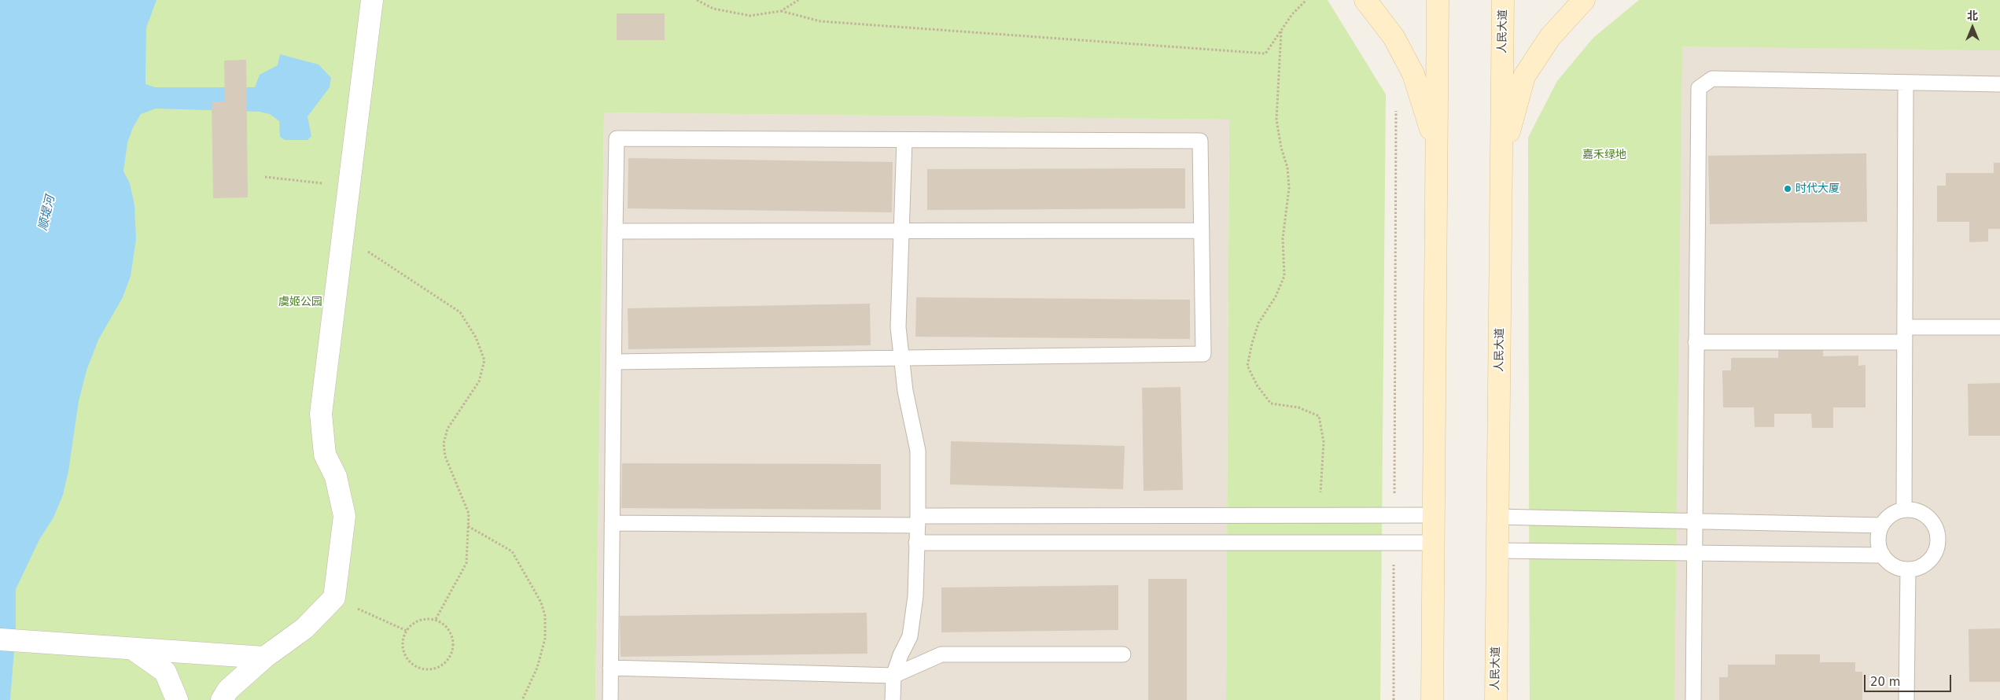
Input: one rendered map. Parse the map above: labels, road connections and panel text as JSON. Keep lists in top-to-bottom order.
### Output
{
  "streets": {
    "main road": ["人民大道"]
  },
  "water": ["顺堤河"],
  "parks": ["嘉禾绿地", "虞姬公园"],
  "places": ["时代大厦"],
  "scale_bar": "20 m",
  "north": "top"
}
